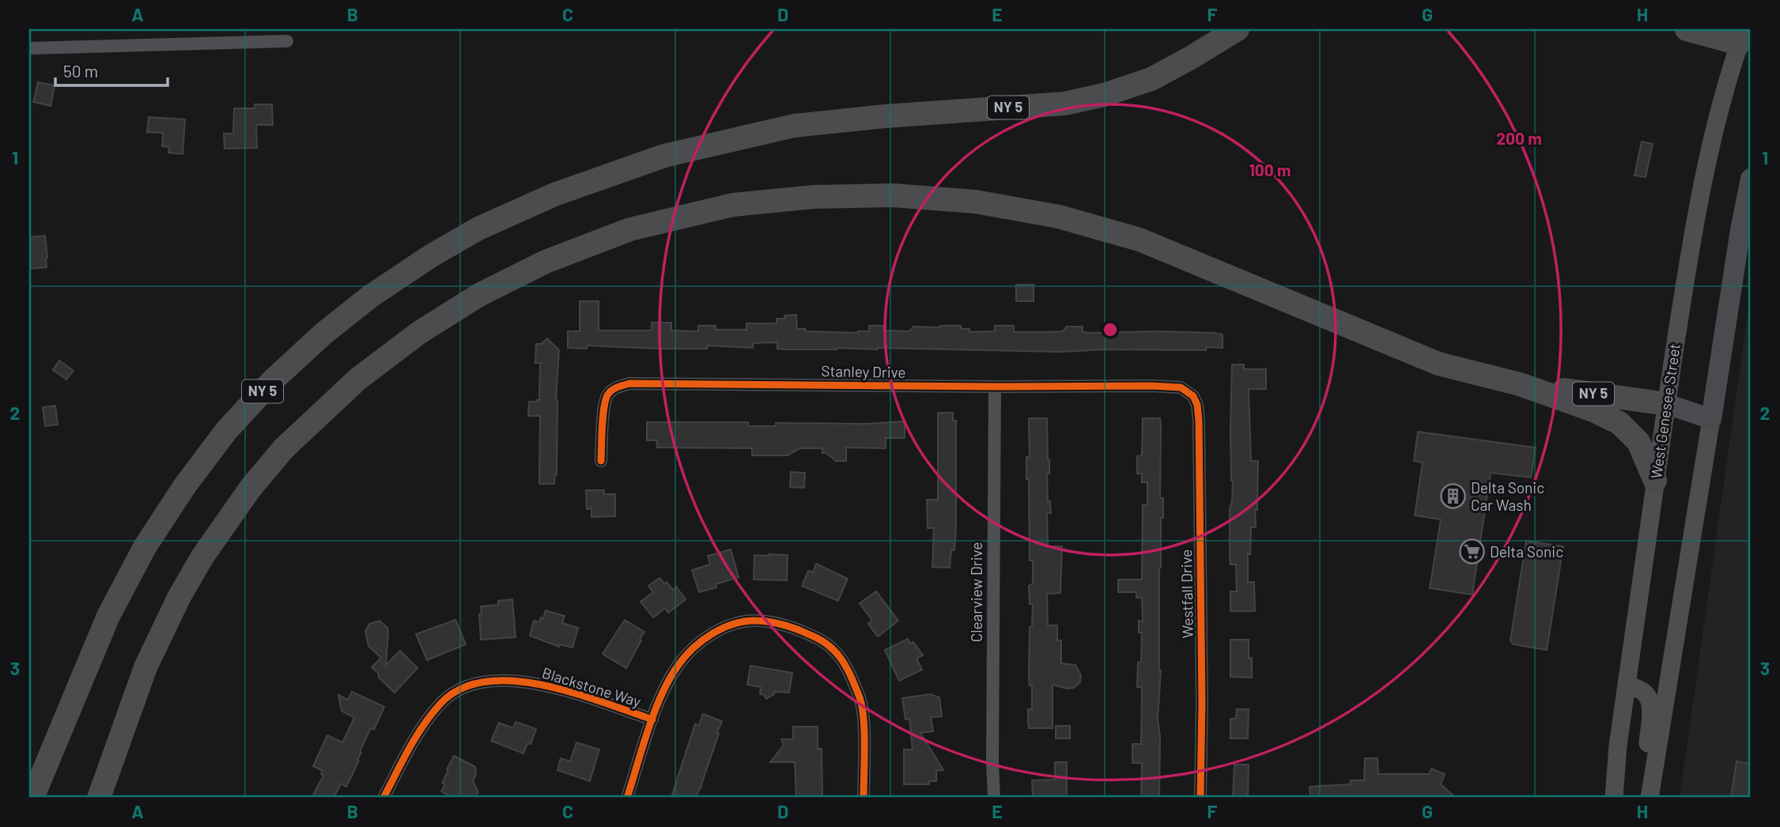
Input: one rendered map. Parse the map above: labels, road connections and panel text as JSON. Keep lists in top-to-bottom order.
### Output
{
  "streets": {
    "highway": ["NY 5"],
    "main road": ["West Genesee Street"],
    "street": [
      "Stanley Drive",
      "Clearview Drive",
      "Westfall Drive",
      "Blackstone Way"
    ]
  },
  "crossings": [
    ["NY 5", "West Genesee Street"],
    ["Stanley Drive", "Clearview Drive"],
    ["Stanley Drive", "Westfall Drive"]
  ],
  "places": {
    "building": ["Delta Sonic Car Wash"],
    "supermarket": ["Delta Sonic"]
  },
  "scale_bar": "50 m",
  "grid": {
    "columns": [
      "A",
      "B",
      "C",
      "D",
      "E",
      "F",
      "G",
      "H"
    ],
    "rows": ["1", "2", "3"]
  },
  "rings": ["200 m", "100 m"]
}
